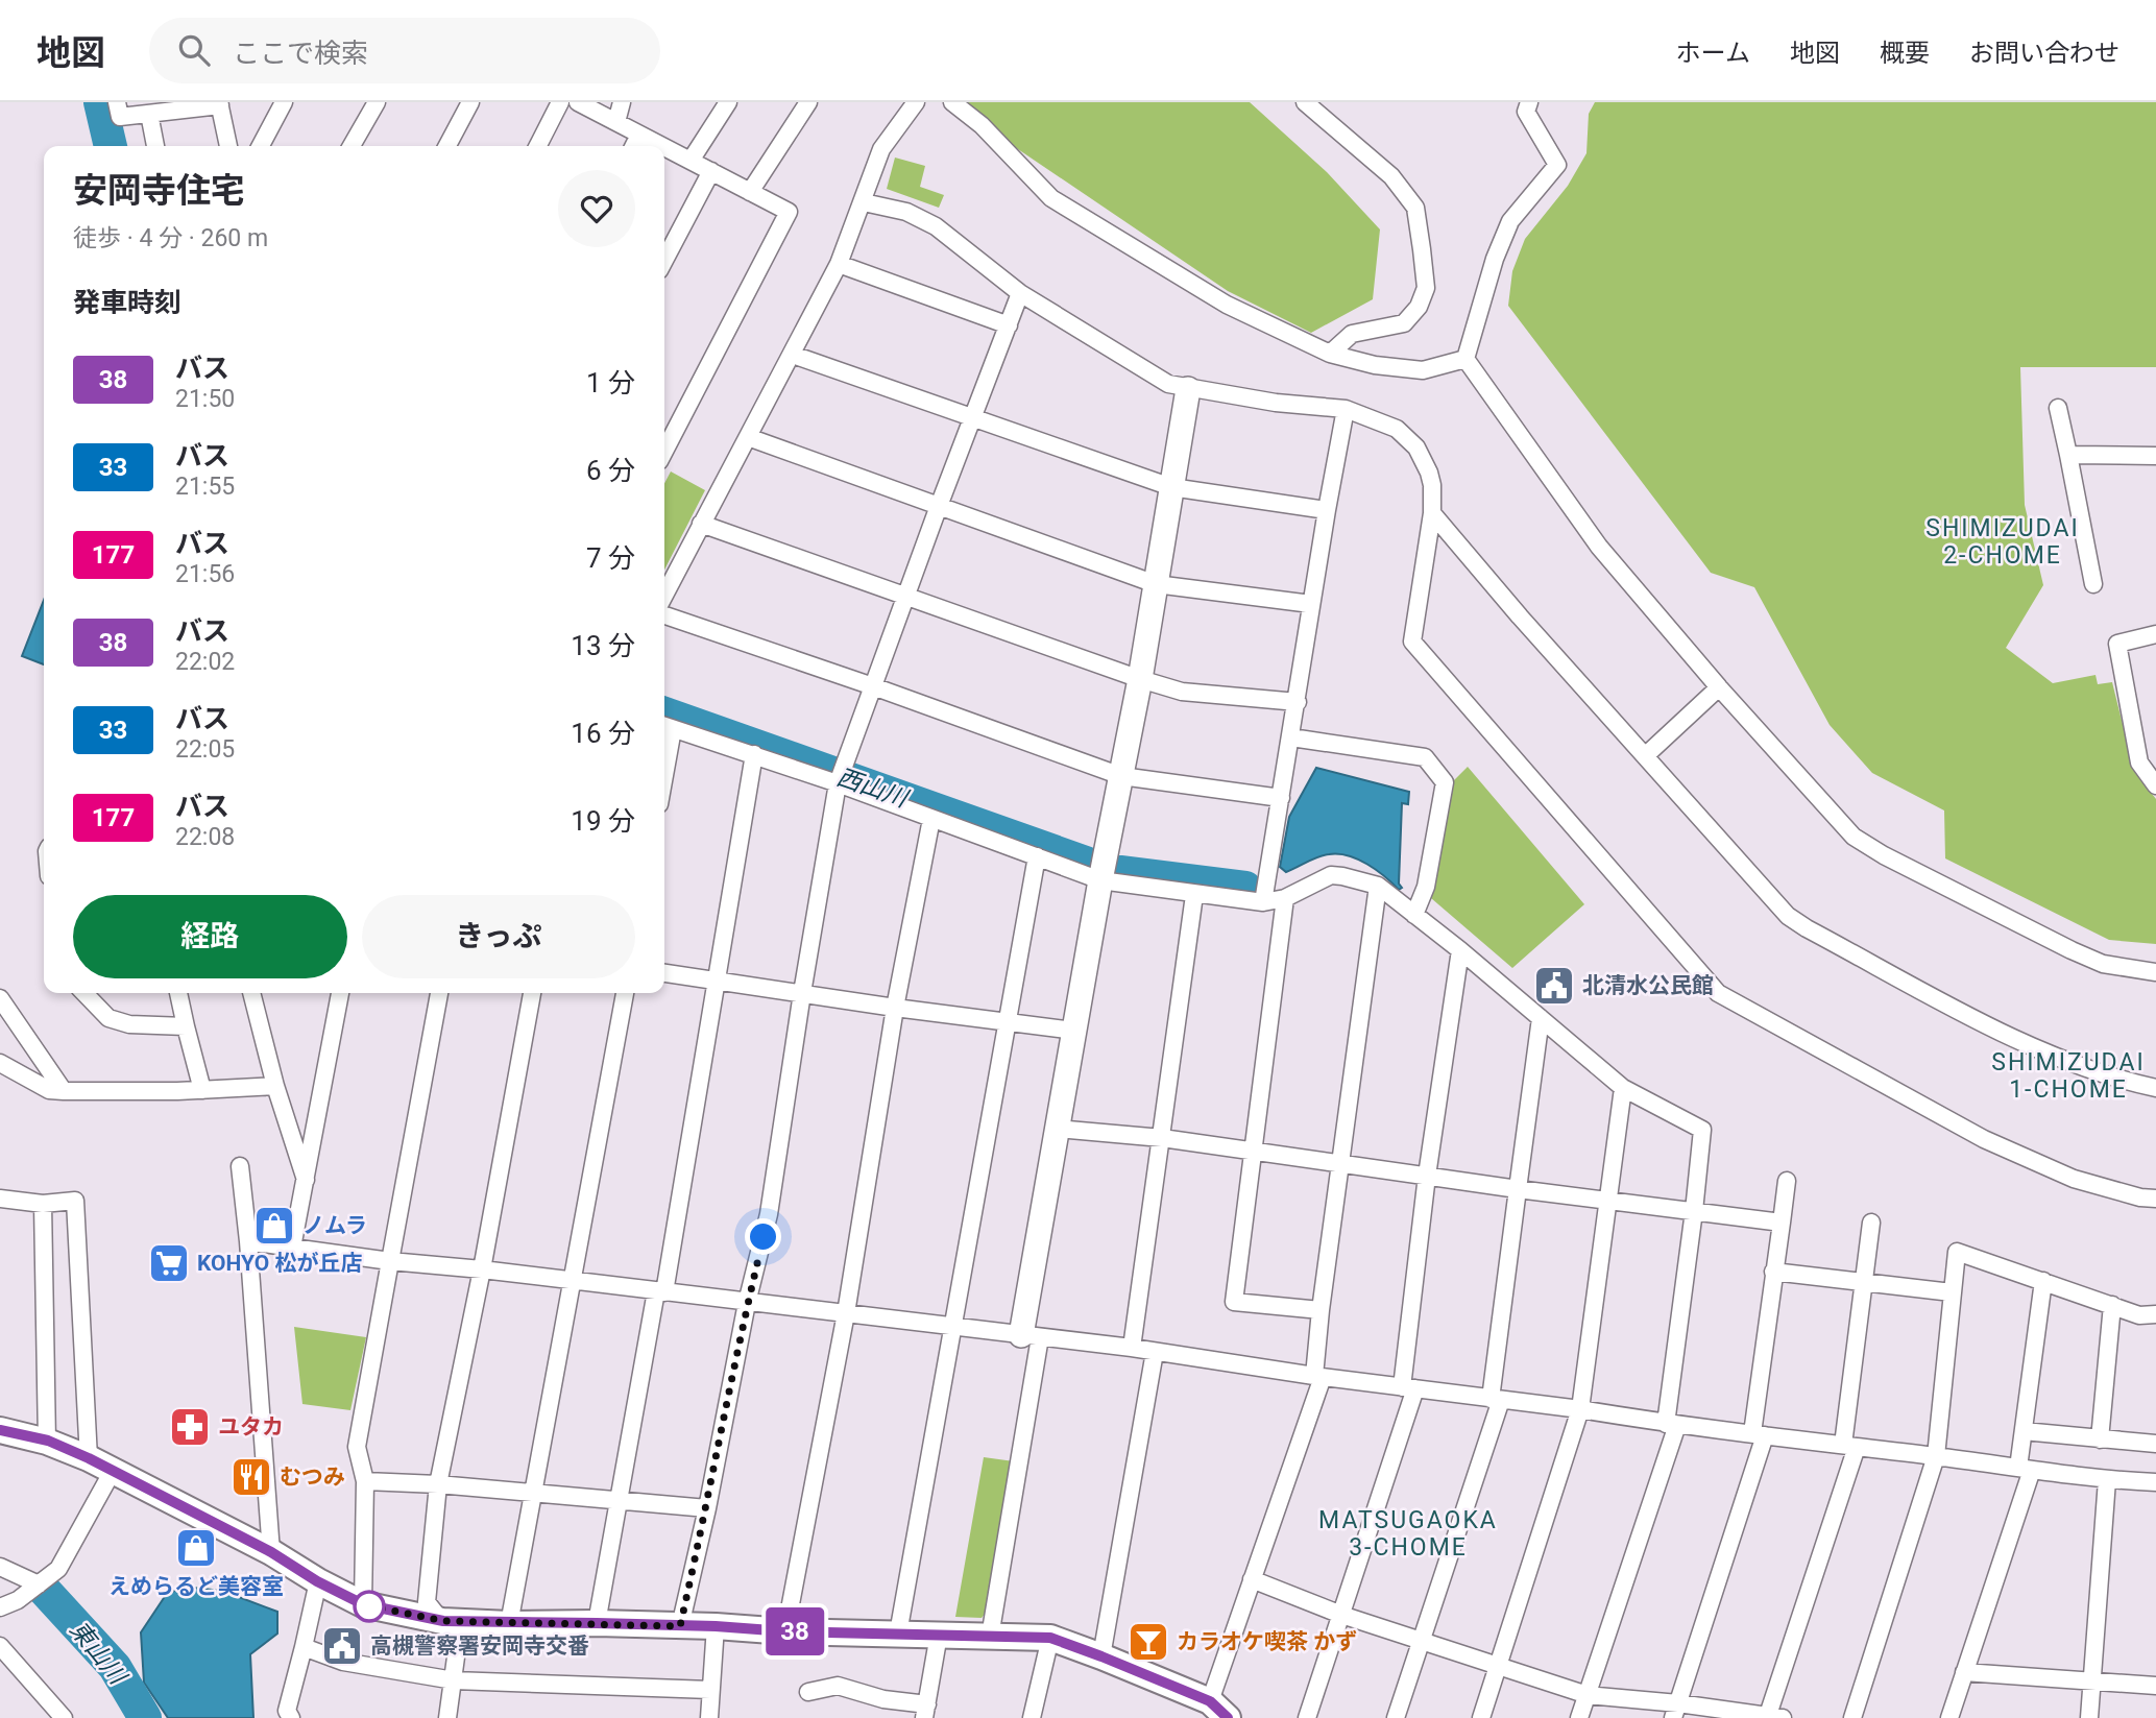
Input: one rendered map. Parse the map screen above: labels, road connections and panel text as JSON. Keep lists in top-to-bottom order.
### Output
{
  "districts": ["SHIMIZUDAI 2-CHOME", "SHIMIZUDAI 1-CHOME", "MATSUGAOKA 3-CHOME"],
  "water": ["西山川", "東山川"],
  "places": {
    "public building": ["北清水公民館", "高槻警察署安岡寺交番"],
    "shop": ["ノムラ", "えめらるど美容室"],
    "supermarket": ["KOHYO 松が丘店"],
    "pharmacy": ["ユタカ"],
    "restaurant": ["むつみ"],
    "bar": ["カラオケ喫茶 かず"]
  },
  "lines": ["bus line 38"],
  "page": {
    "header": "地図",
    "search": "ここで検索",
    "nav": [
      "ホーム",
      "地図",
      "概要",
      "お問い合わせ"
    ],
    "on_map": "38",
    "heading": [
      ["安岡寺住宅", "徒歩 · 4 分 · 260 m"],
      "発車時刻"
    ],
    "list": [
      {
        "mark": "38",
        "name": "バス",
        "note": "21:50",
        "value": "1 分"
      },
      {
        "mark": "33",
        "name": "バス",
        "note": "21:55",
        "value": "6 分"
      },
      {
        "mark": "177",
        "name": "バス",
        "note": "21:56",
        "value": "7 分"
      },
      {
        "mark": "38",
        "name": "バス",
        "note": "22:02",
        "value": "13 分"
      },
      {
        "mark": "33",
        "name": "バス",
        "note": "22:05",
        "value": "16 分"
      },
      {
        "mark": "177",
        "name": "バス",
        "note": "22:08",
        "value": "19 分"
      }
    ],
    "buttons": ["経路", "きっぷ"]
  }
}
